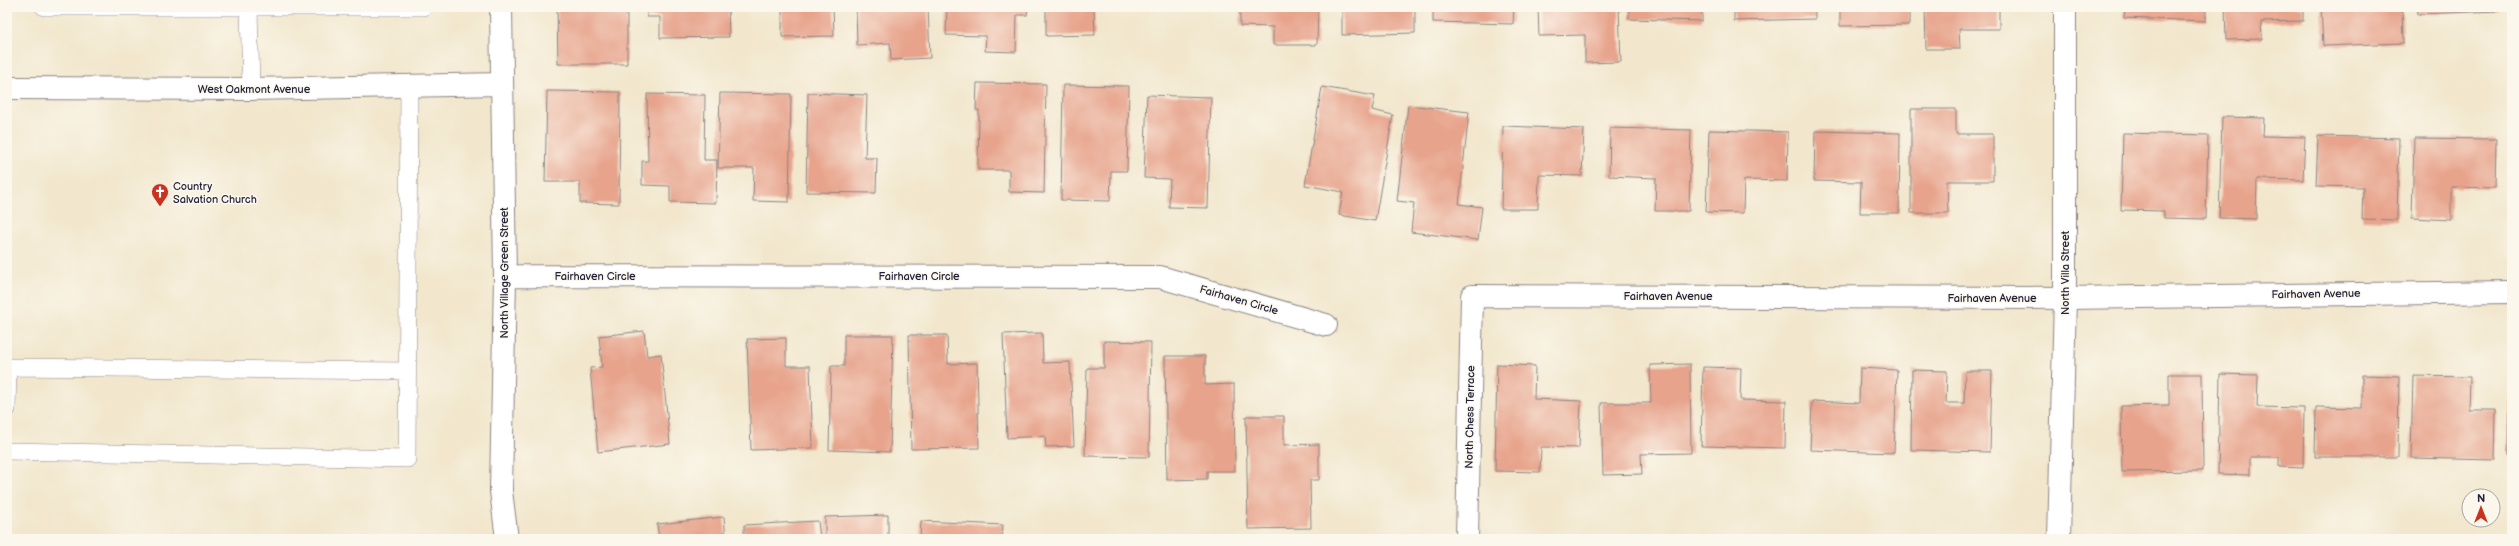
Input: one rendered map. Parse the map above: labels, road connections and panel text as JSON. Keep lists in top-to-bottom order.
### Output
{
  "streets": {
    "street": [
      "West Oakmont Avenue",
      "North Village Green Street",
      "North Villa Street",
      "Fairhaven Circle",
      "Fairhaven Avenue",
      "North Chess Terrace"
    ]
  },
  "crossings": [
    ["West Oakmont Avenue", "North Village Green Street"],
    ["North Village Green Street", "Fairhaven Circle"],
    ["North Villa Street", "Fairhaven Avenue"],
    ["Fairhaven Avenue", "North Chess Terrace"]
  ],
  "places": {
    "church": ["Country Salvation Church"]
  },
  "north": "top"
}
